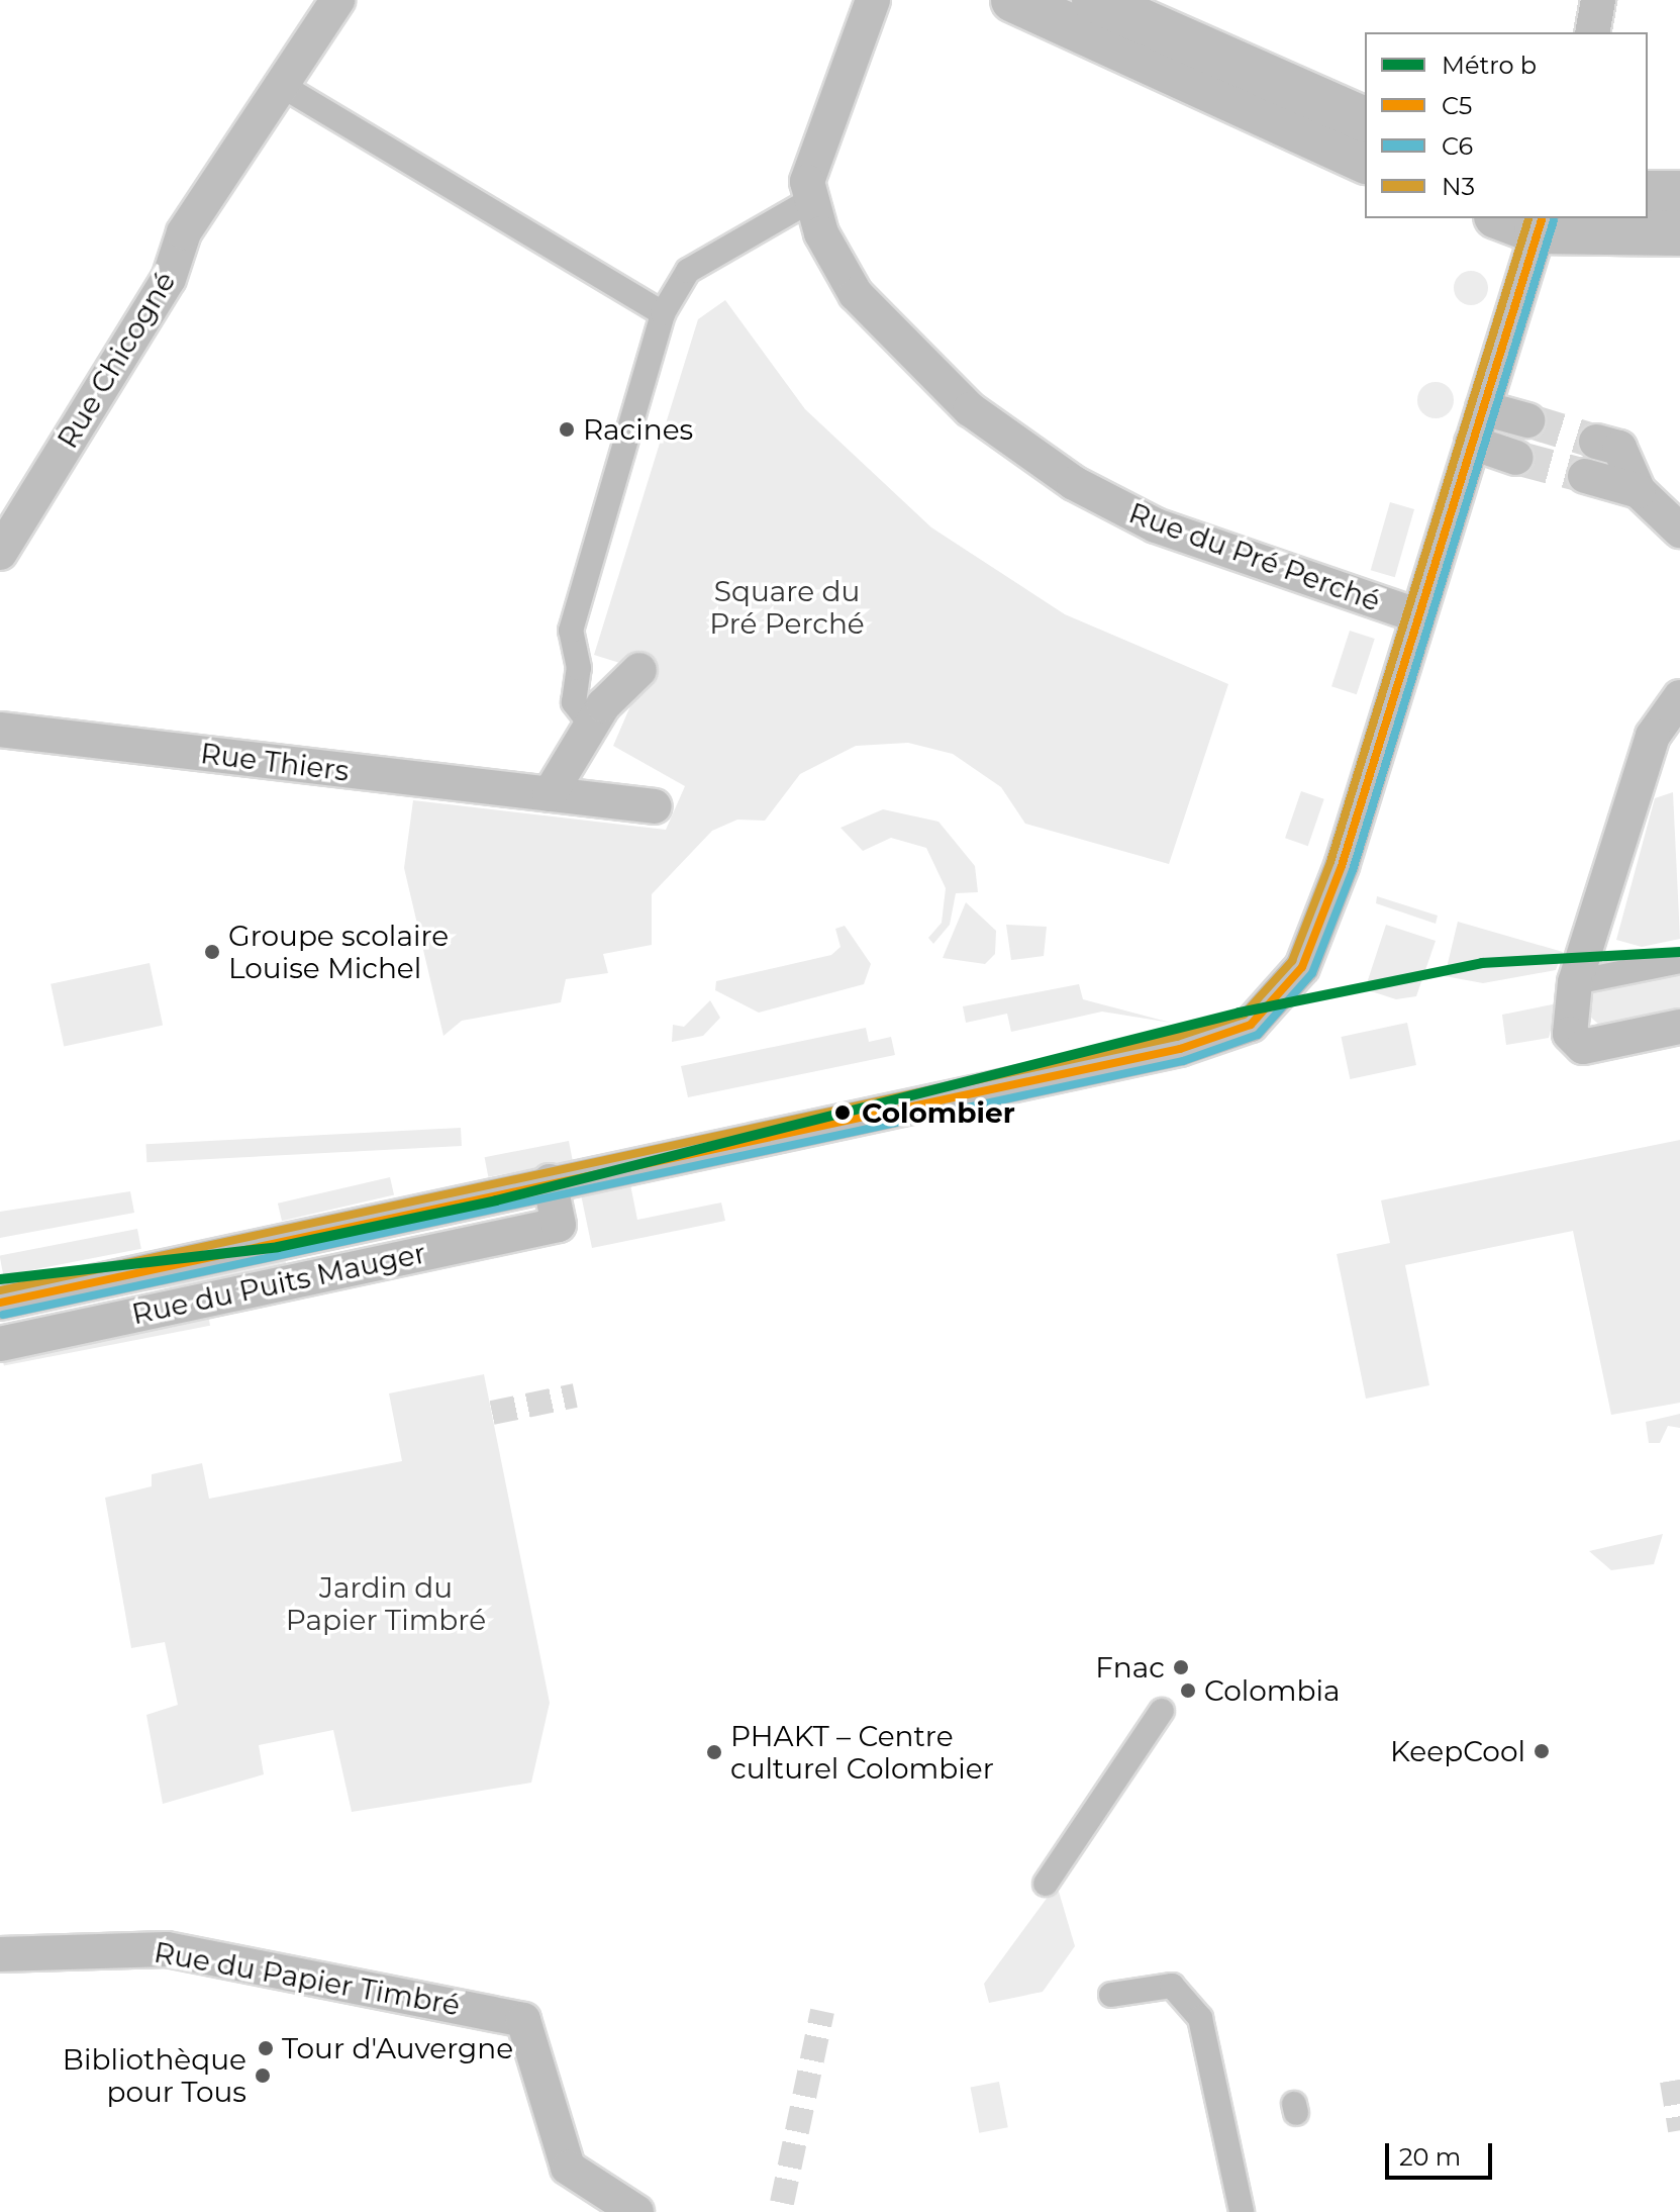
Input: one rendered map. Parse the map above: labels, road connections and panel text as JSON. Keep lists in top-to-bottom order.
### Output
{
  "streets": {
    "street": [
      "Rue Chicogné",
      "Rue du Pré Perché",
      "Rue Thiers",
      "Rue du Puits Mauger",
      "Rue du Papier Timbré"
    ]
  },
  "crossings": [
    ["Rue du Pré Perché", "Rue du Puits Mauger"]
  ],
  "parks": ["Square du Pré Perché", "Jardin du Papier Timbré"],
  "places": [
    "Racines",
    "Groupe scolaire Louise Michel",
    "Colombier",
    "Fnac",
    "Colombia",
    "KeepCool",
    "PHAKT – Centre culturel Colombier",
    "Tour d'Auvergne",
    "Bibliothèque pour Tous"
  ],
  "lines": [
    "transit line C5",
    "transit line N3",
    "transit line C6",
    "metro line b"
  ],
  "legend": [
    "Métro b",
    "C5",
    "C6",
    "N3"
  ],
  "scale_bar": "20 m"
}
